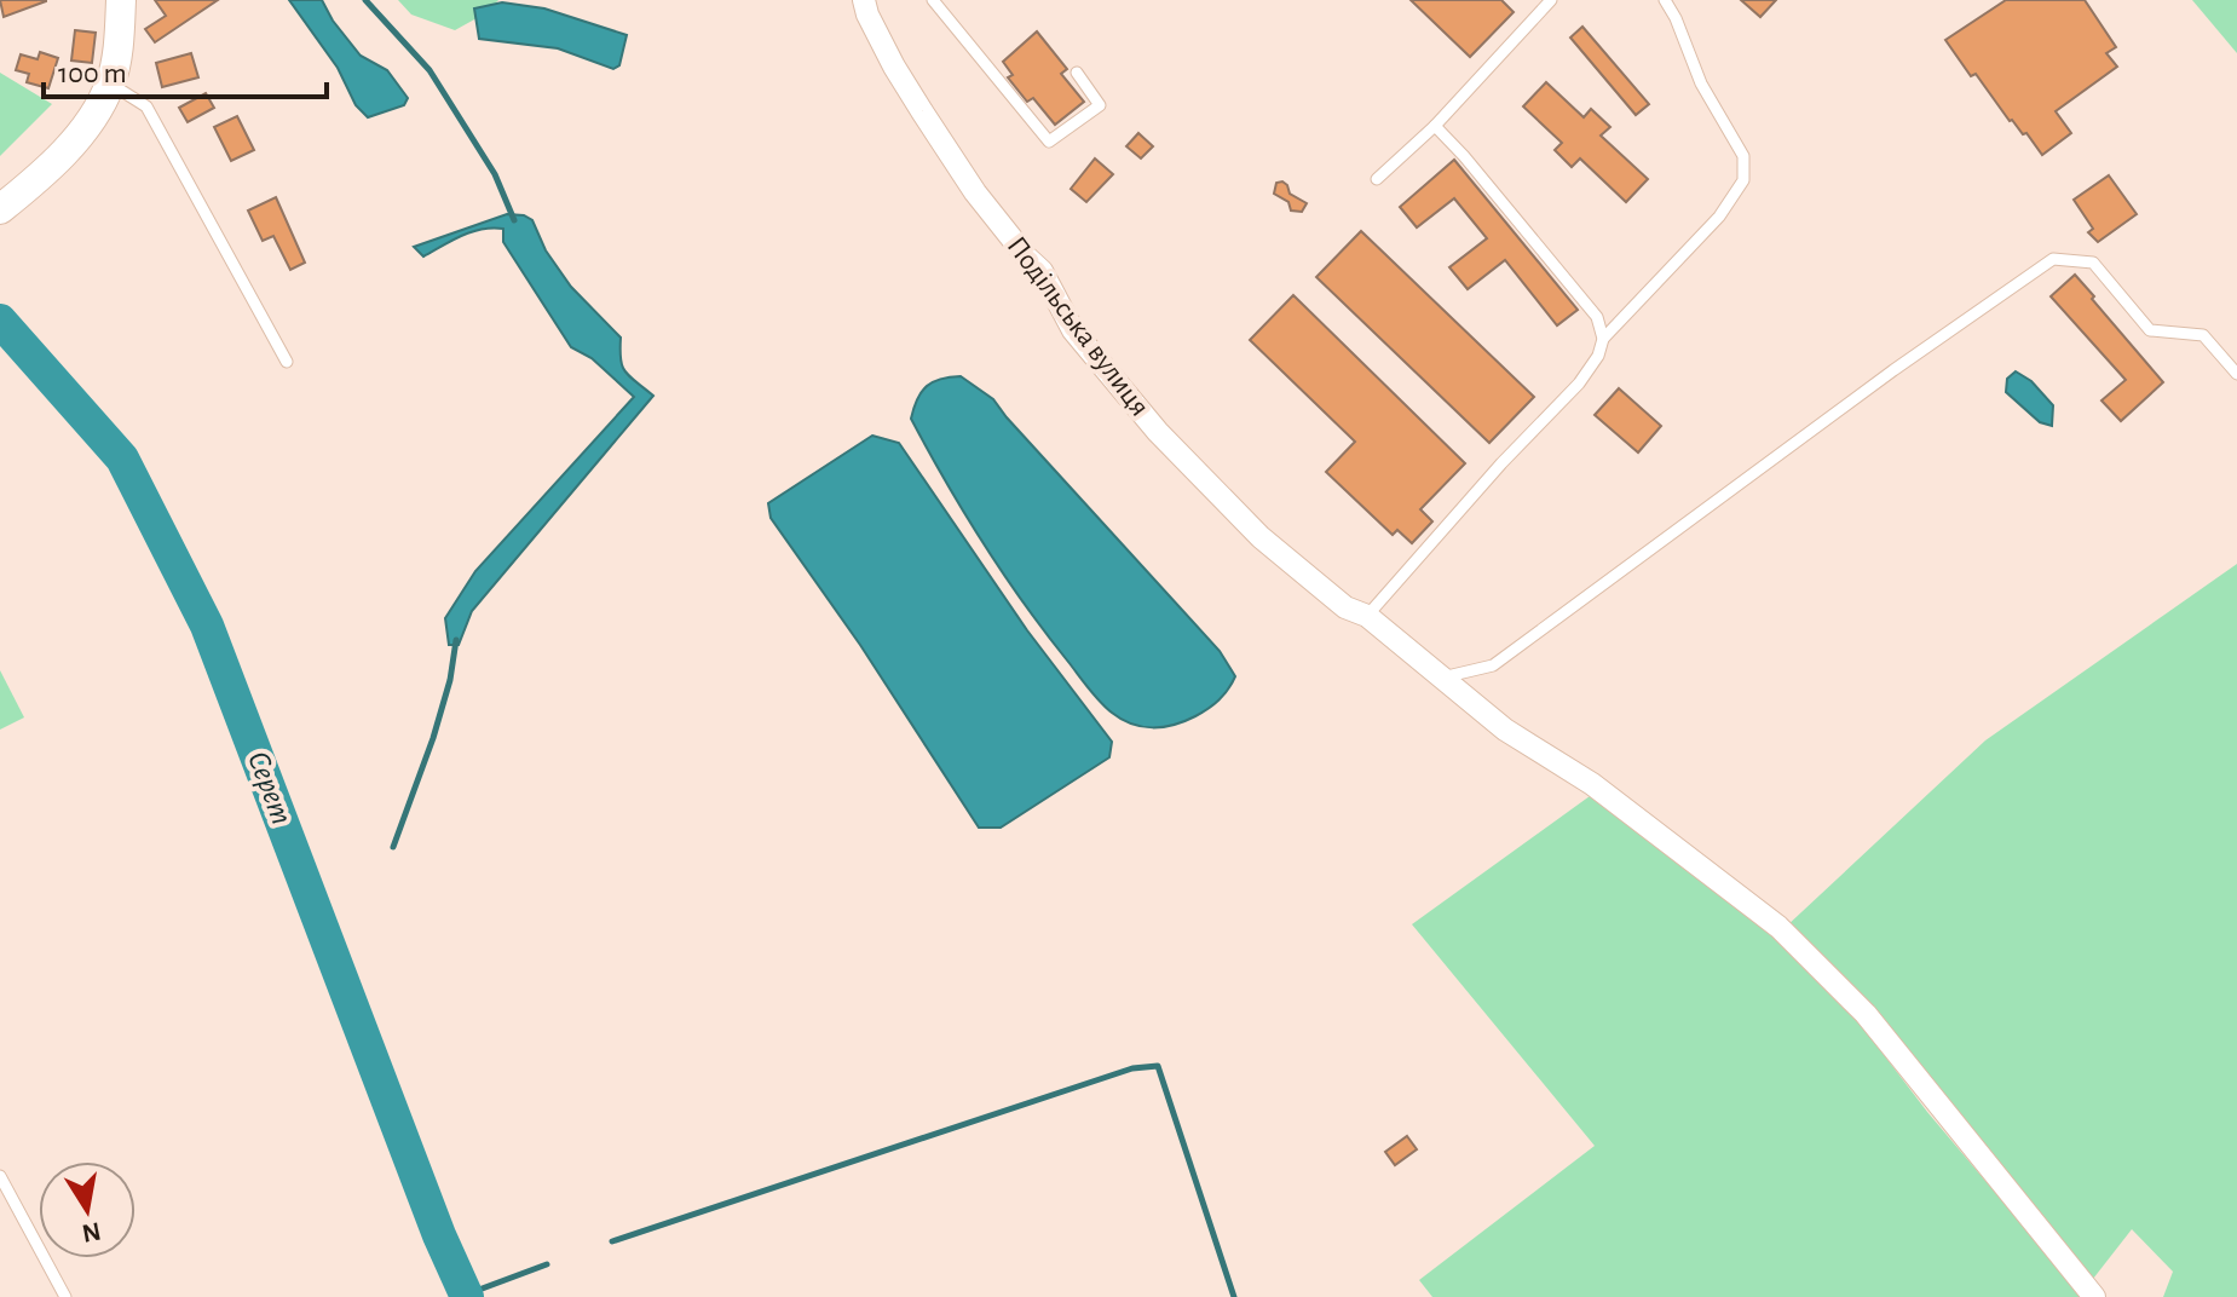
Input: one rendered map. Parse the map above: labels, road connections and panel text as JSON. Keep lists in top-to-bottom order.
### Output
{
  "streets": {
    "street": ["Подільська вулиця"]
  },
  "water": ["Серет"],
  "scale_bar": "100 m",
  "north": "bottom"
}
